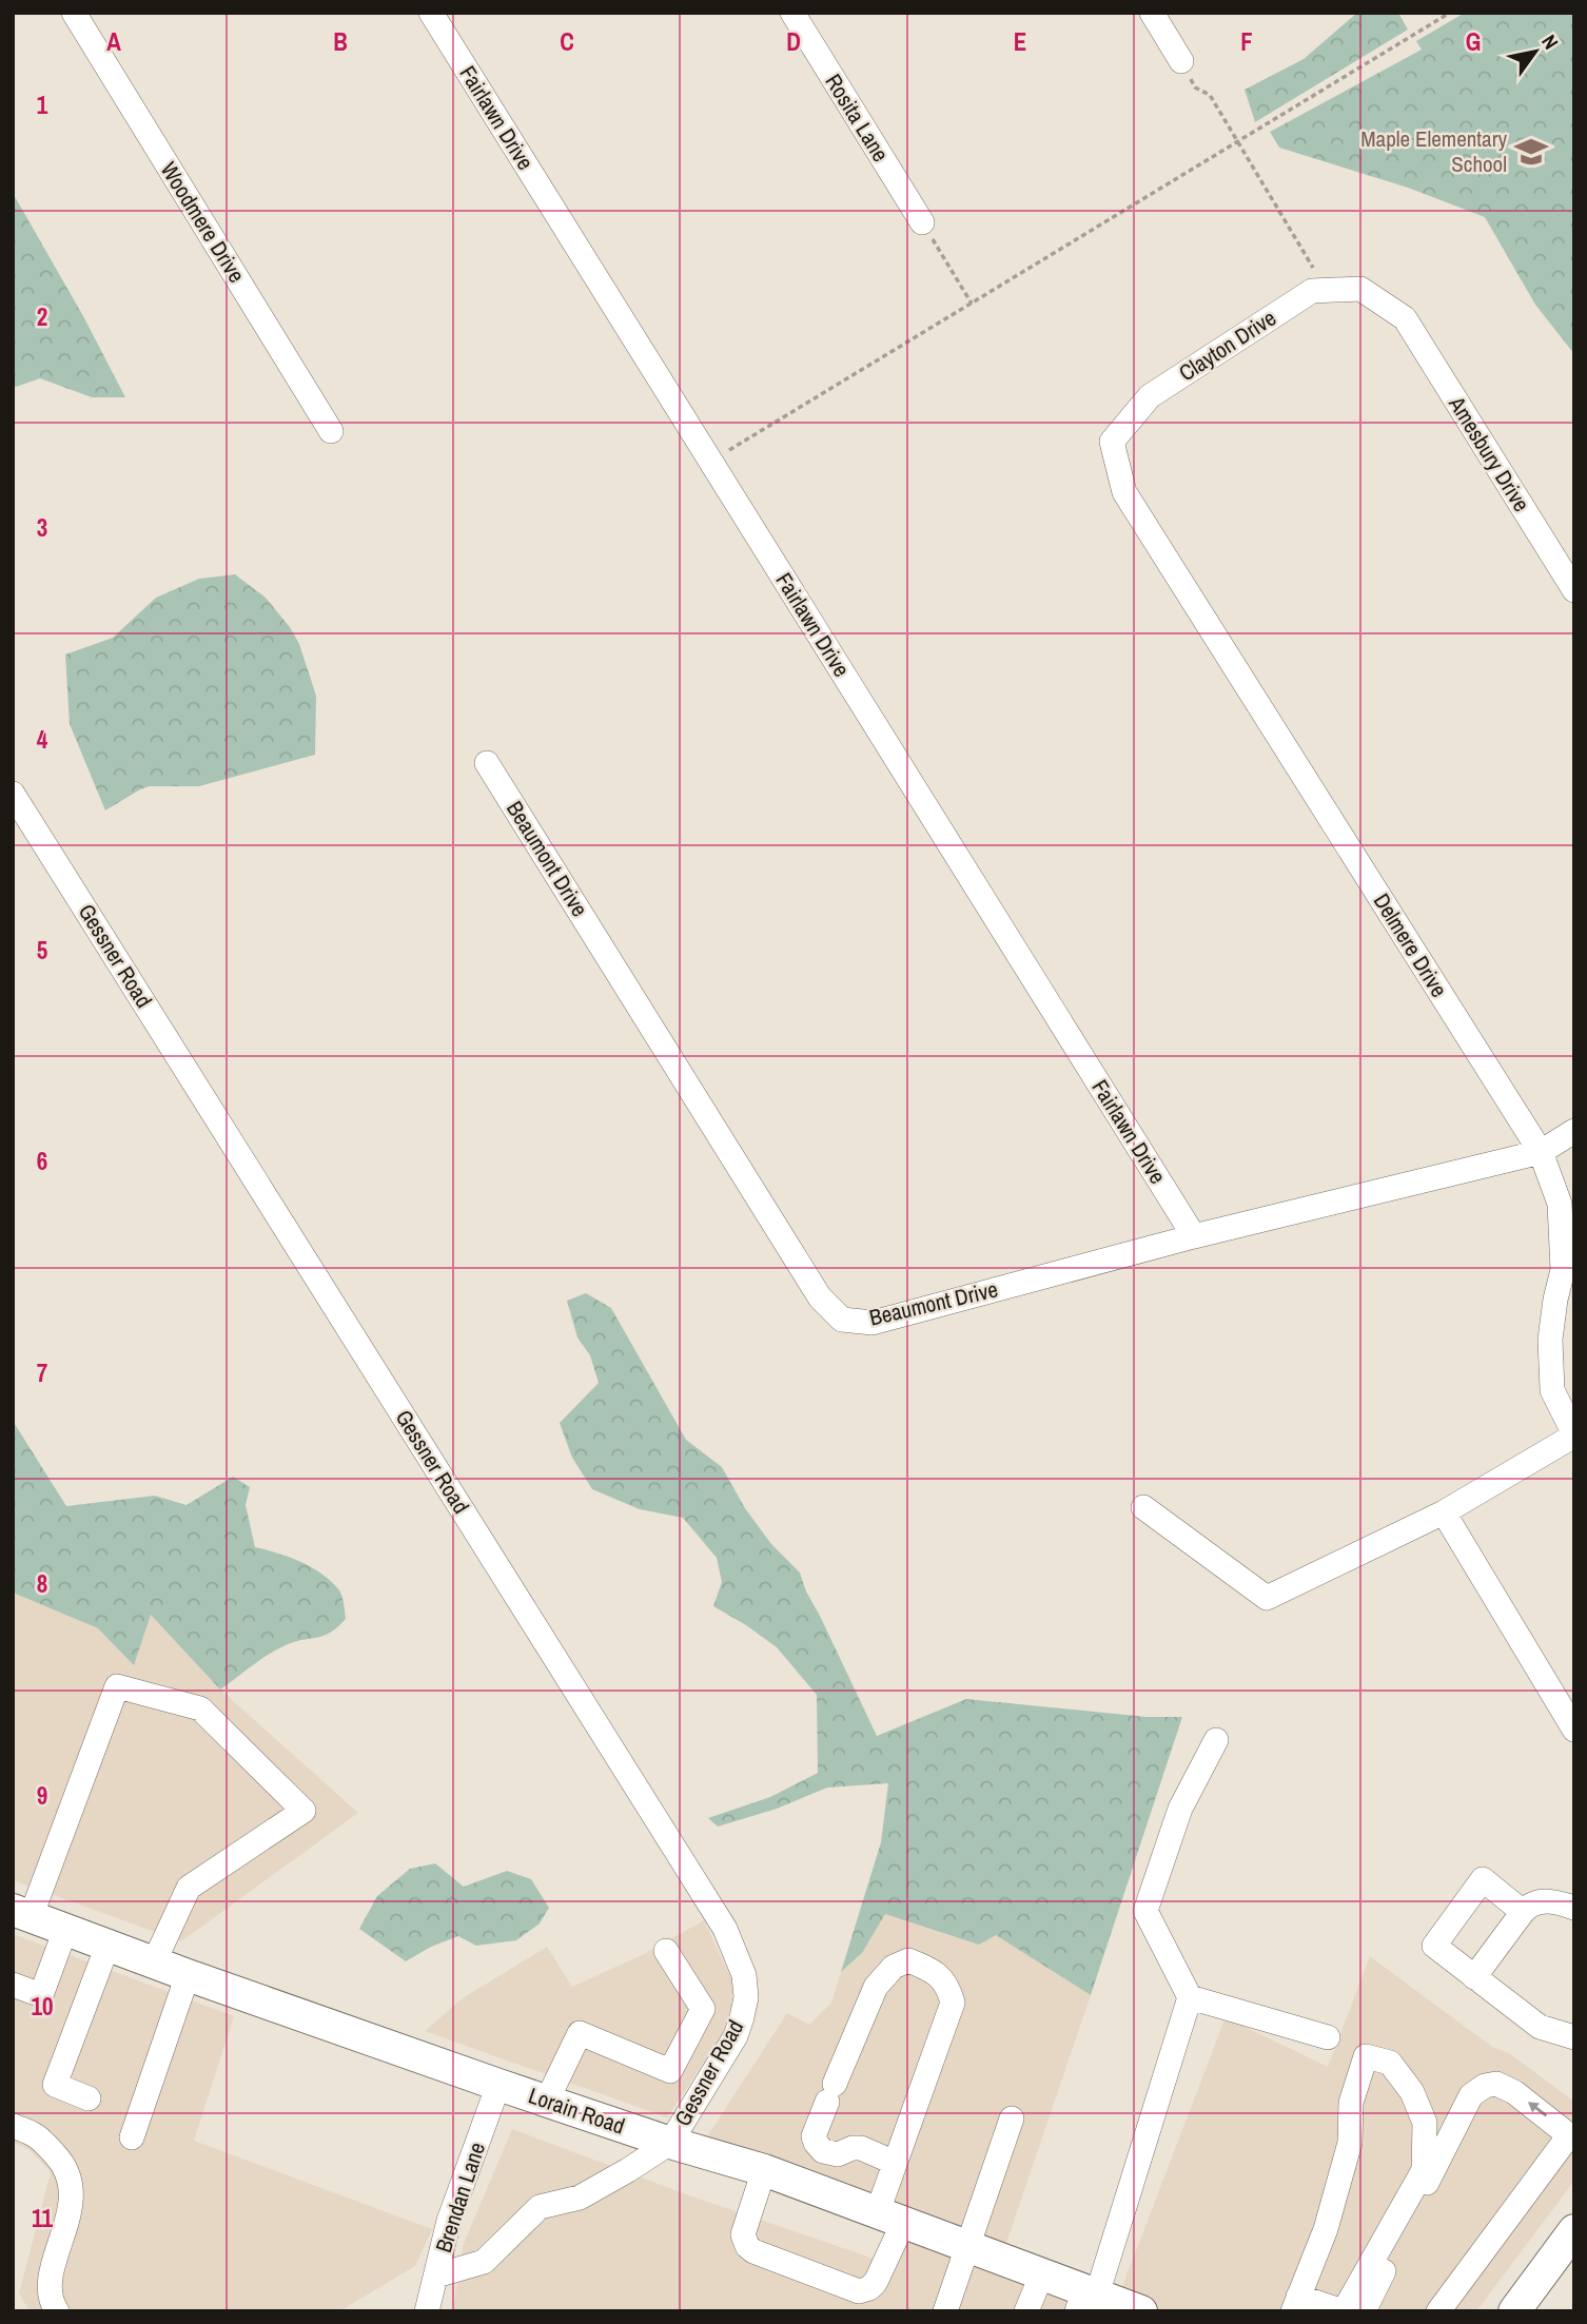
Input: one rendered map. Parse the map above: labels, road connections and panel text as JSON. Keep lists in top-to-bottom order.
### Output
{
  "streets": {
    "main road": ["Lorain Road"],
    "street": [
      "Fairlawn Drive",
      "Rosita Lane",
      "Woodmere Drive",
      "Clayton Drive",
      "Amesbury Drive",
      "Beaumont Drive",
      "Delmere Drive",
      "Gessner Road",
      "Brendan Lane"
    ]
  },
  "crossings": [
    ["Fairlawn Drive", "Beaumont Drive"],
    ["Clayton Drive", "Amesbury Drive"],
    ["Clayton Drive", "Delmere Drive"],
    ["Beaumont Drive", "Delmere Drive"],
    ["Gessner Road", "Lorain Road"],
    ["Lorain Road", "Brendan Lane"]
  ],
  "places": {
    "school or university": ["Maple Elementary School"]
  },
  "north": "top right",
  "grid": {
    "columns": [
      "A",
      "B",
      "C",
      "D",
      "E",
      "F",
      "G"
    ],
    "rows": [
      "1",
      "2",
      "3",
      "4",
      "5",
      "6",
      "7",
      "8",
      "9",
      "10",
      "11"
    ]
  }
}
